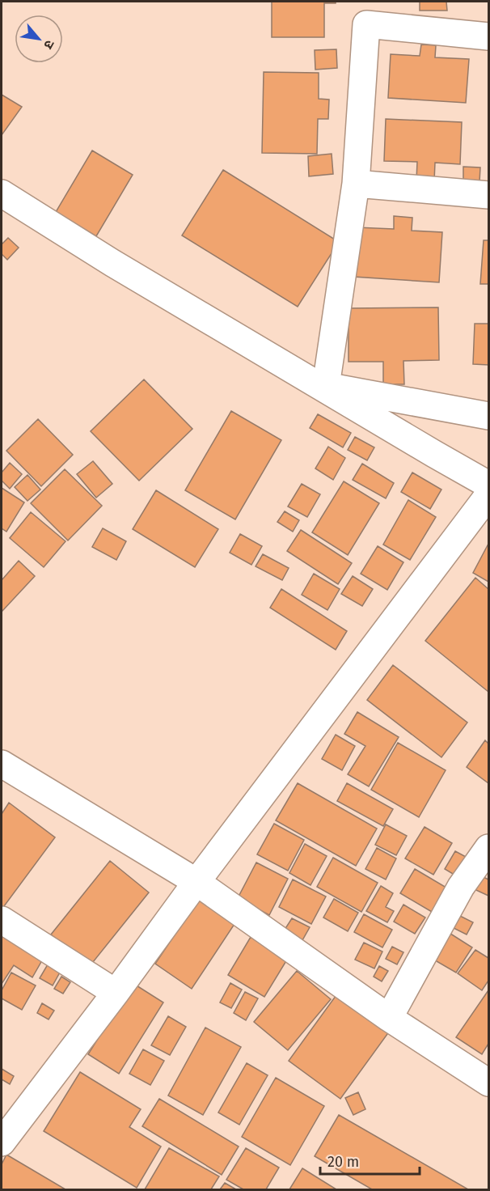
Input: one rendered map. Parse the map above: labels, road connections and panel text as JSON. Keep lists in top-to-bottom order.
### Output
{
  "scale_bar": "20 m",
  "north": "bottom right"
}
